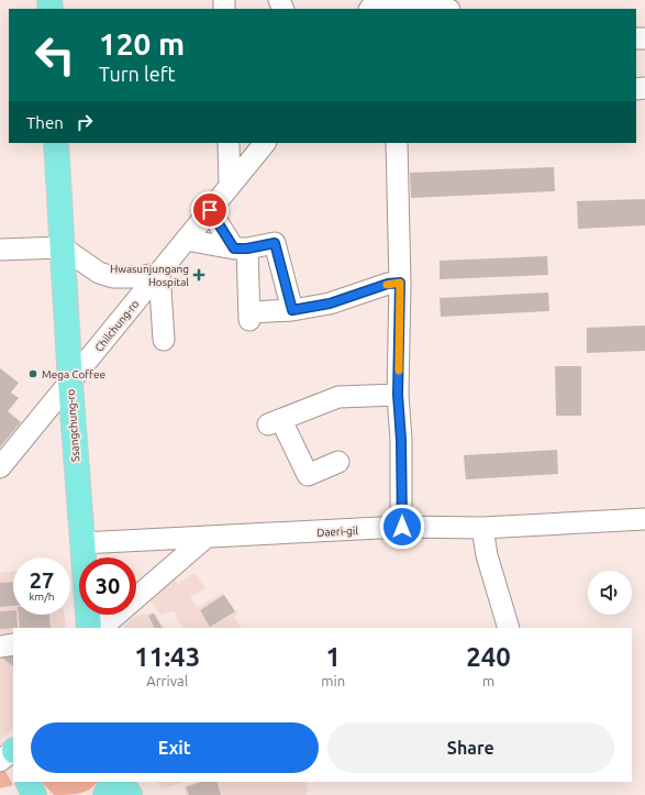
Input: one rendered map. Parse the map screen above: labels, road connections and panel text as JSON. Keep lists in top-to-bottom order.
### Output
{
  "streets": {
    "main road": ["Ssangchung-ro"],
    "street": ["Chilchung-ro", "Daeri-gil"]
  },
  "crossings": [
    ["Chilchung-ro", "Ssangchung-ro"],
    ["Ssangchung-ro", "Daeri-gil"]
  ],
  "places": {
    "health": ["Hwasunjungang Hospital"],
    "other": ["Mega Coffee"]
  },
  "page": {
    "turn": ["120 m", "Turn left"],
    "then": "Then",
    "speed": "27 km/h",
    "limit": "30",
    "eta": [
      "11:43",
      "Arrival",
      "1",
      "min",
      "240",
      "m"
    ],
    "buttons": ["Exit", "Share"]
  }
}
